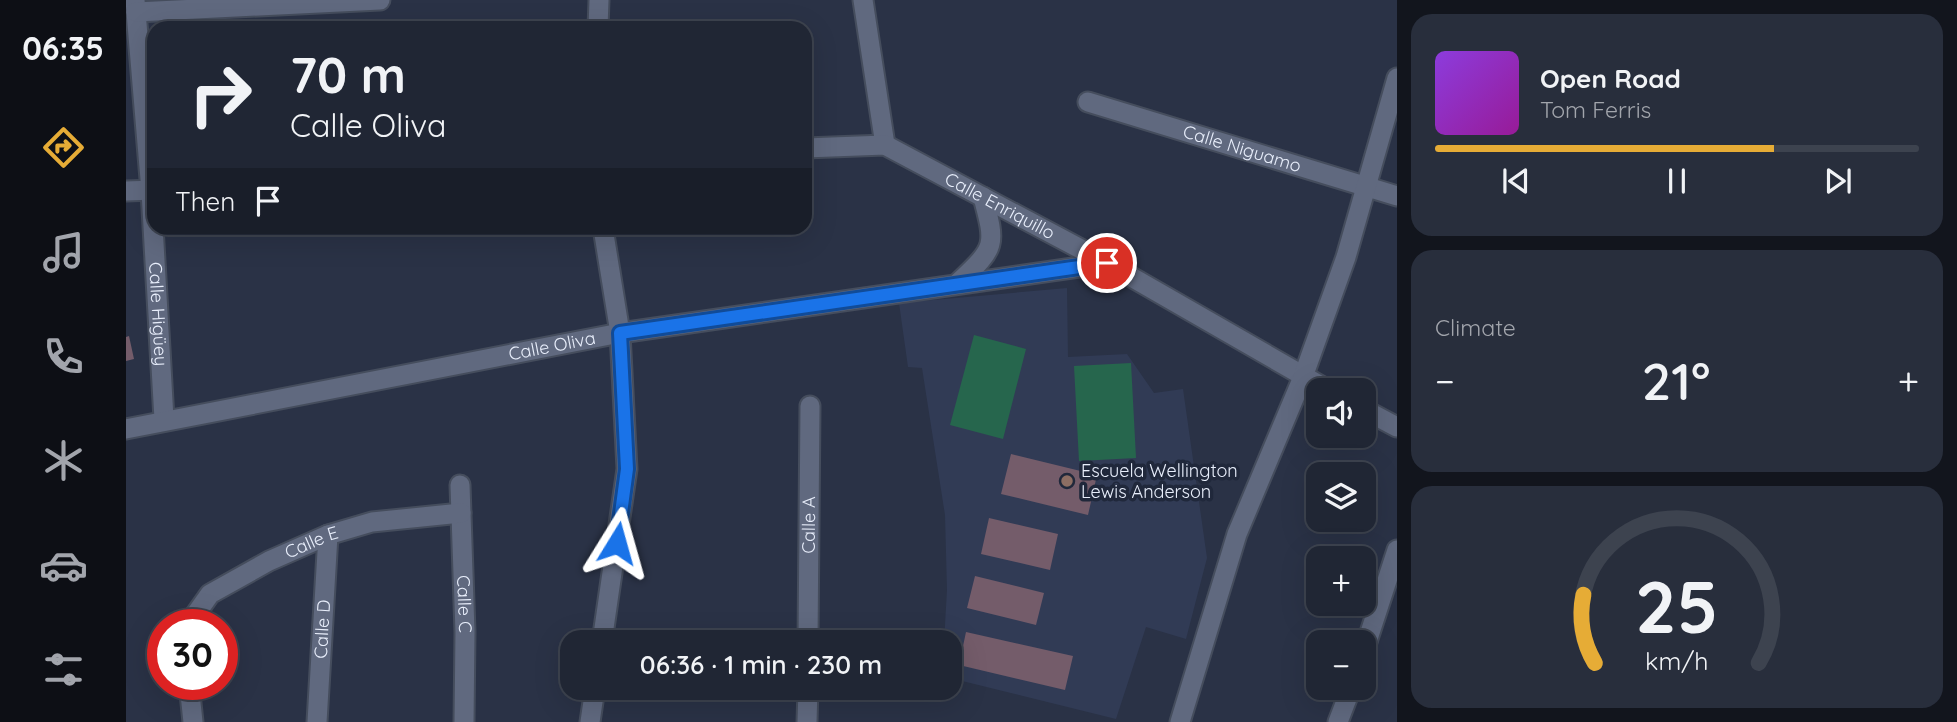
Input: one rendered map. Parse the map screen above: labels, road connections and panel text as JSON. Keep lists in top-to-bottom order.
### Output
{
  "streets": {
    "street": [
      "Calle Niguamo",
      "Calle Enriquillo",
      "Calle Higüey",
      "Calle Oliva",
      "Calle A",
      "Calle E",
      "Calle C",
      "Calle D"
    ]
  },
  "crossings": [
    ["Calle Enriquillo", "Calle Oliva"],
    ["Calle Higüey", "Calle Oliva"],
    ["Calle E", "Calle C"],
    ["Calle E", "Calle D"]
  ],
  "places": ["Escuela Wellington Lewis Anderson"],
  "page": {
    "tabs": "06:35",
    "turn": ["70 m", "Calle Oliva"],
    "song": ["Open Road", "Tom Ferris"],
    "then": "Then",
    "tile": "Climate",
    "heat": ["−", "21°", "+"],
    "map_buttons": ["+", "−"],
    "limit": "30",
    "trip": "06:36 · 1 min · 230 m",
    "gauge": ["25", "km/h"]
  }
}
